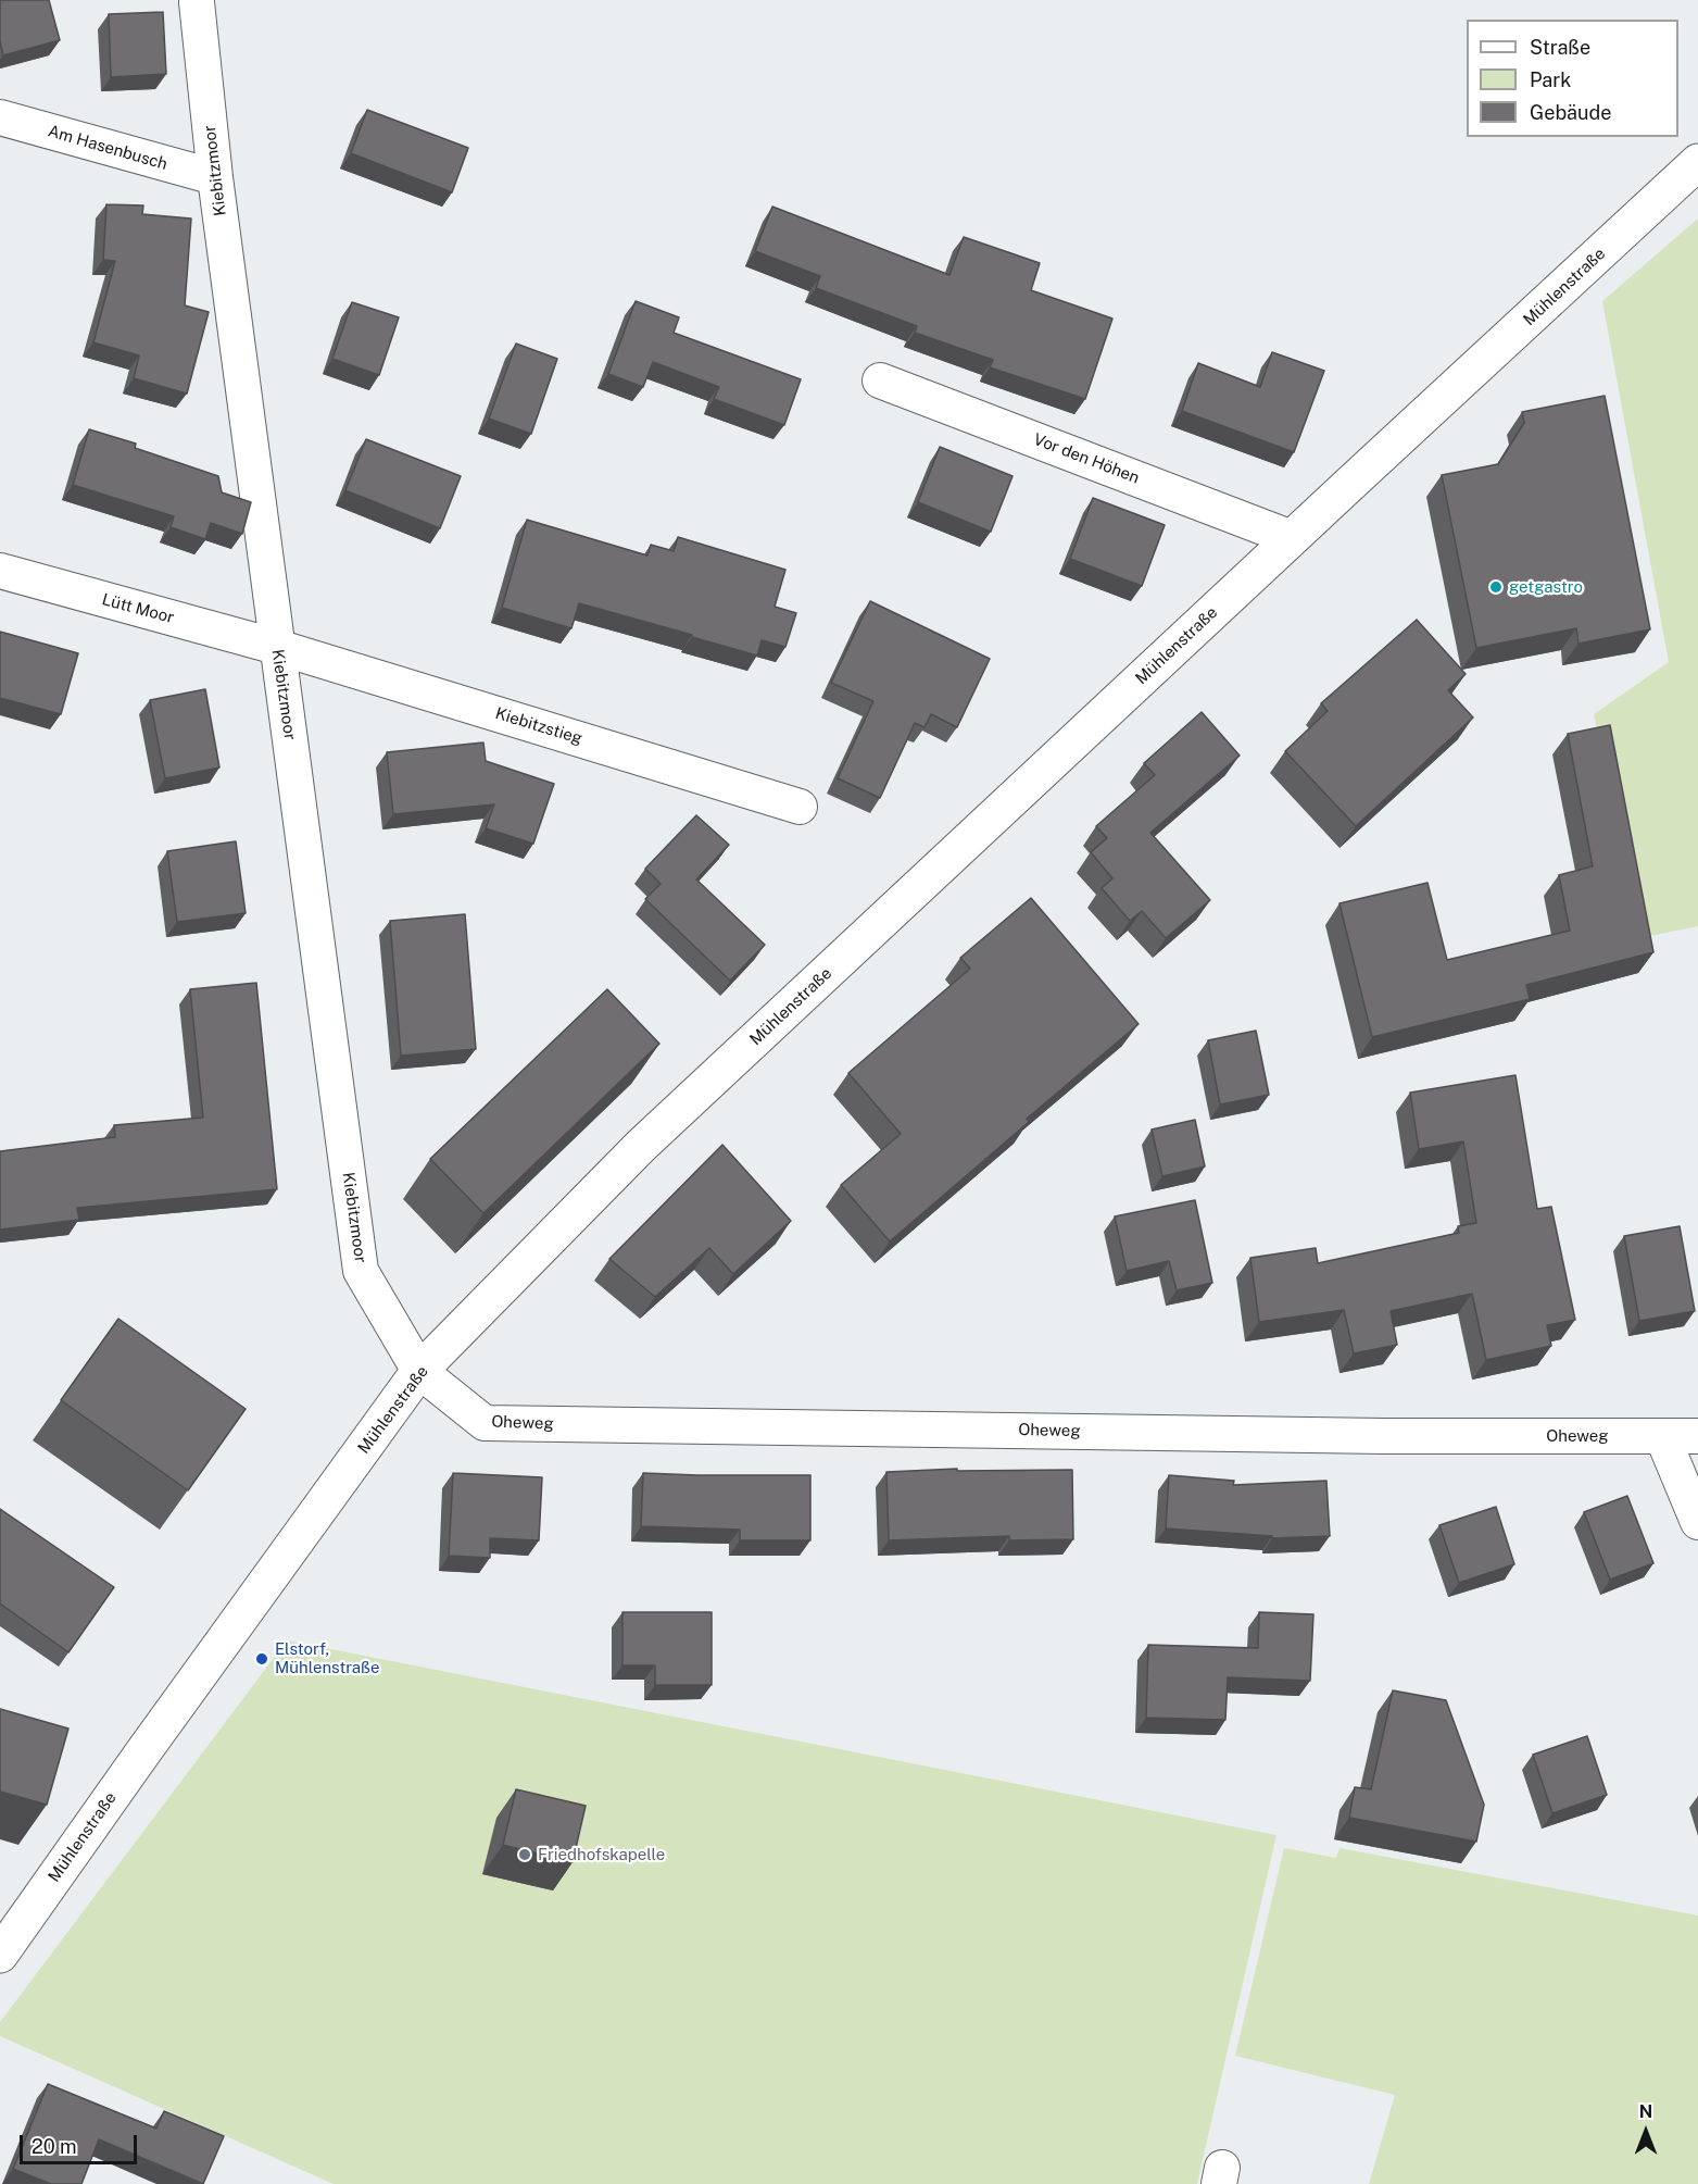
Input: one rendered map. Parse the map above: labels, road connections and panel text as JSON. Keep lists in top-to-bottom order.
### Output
{
  "streets": {
    "main road": ["Mühlenstraße"],
    "street": [
      "Am Hasenbusch",
      "Kiebitzmoor",
      "Vor den Höhen",
      "Lütt Moor",
      "Kiebitzstieg",
      "Oheweg"
    ]
  },
  "crossings": [
    ["Am Hasenbusch", "Kiebitzmoor"],
    ["Kiebitzmoor", "Mühlenstraße"],
    ["Kiebitzmoor", "Lütt Moor"],
    ["Kiebitzmoor", "Kiebitzstieg"],
    ["Kiebitzmoor", "Oheweg"],
    ["Mühlenstraße", "Vor den Höhen"],
    ["Mühlenstraße", "Oheweg"],
    ["Lütt Moor", "Kiebitzstieg"]
  ],
  "places": ["getgastro", "Elstorf, Mühlenstraße", "Friedhofskapelle"],
  "legend": ["Straße", "Park", "Gebäude"],
  "scale_bar": "20 m",
  "north": "top"
}
